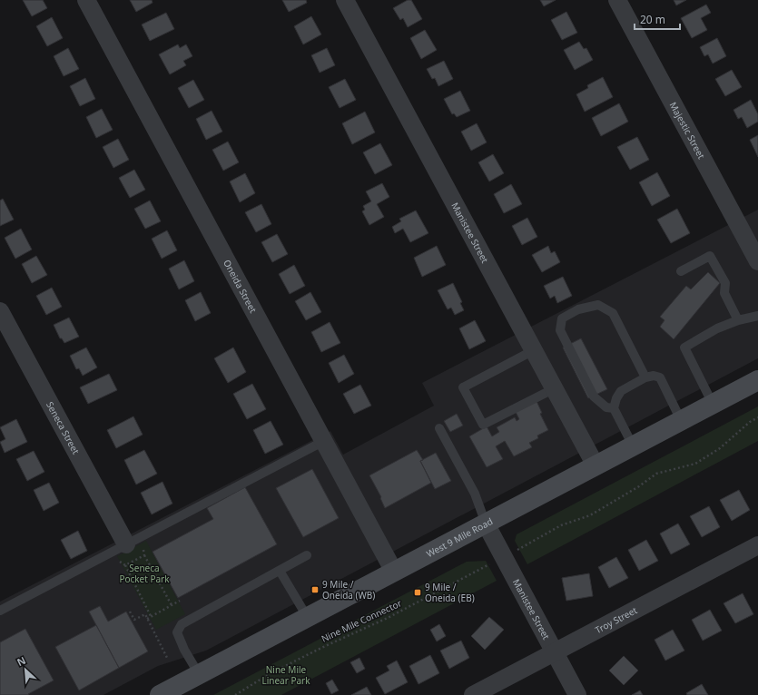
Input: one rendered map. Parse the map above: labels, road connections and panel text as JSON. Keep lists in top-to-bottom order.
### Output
{
  "streets": {
    "main road": ["West 9 Mile Road"],
    "street": [
      "Majestic Street",
      "Manistee Street",
      "Oneida Street",
      "Seneca Street",
      "Troy Street"
    ],
    "path": ["Nine Mile Connector"]
  },
  "crossings": [
    ["Manistee Street", "West 9 Mile Road"],
    ["Manistee Street", "Troy Street"],
    ["Oneida Street", "West 9 Mile Road"]
  ],
  "parks": ["Seneca Pocket Park", "Nine Mile Linear Park"],
  "places": {
    "transit": ["9 Mile / Oneida (WB)", "9 Mile / Oneida (EB)"]
  },
  "scale_bar": "20 m",
  "north": "top left"
}
